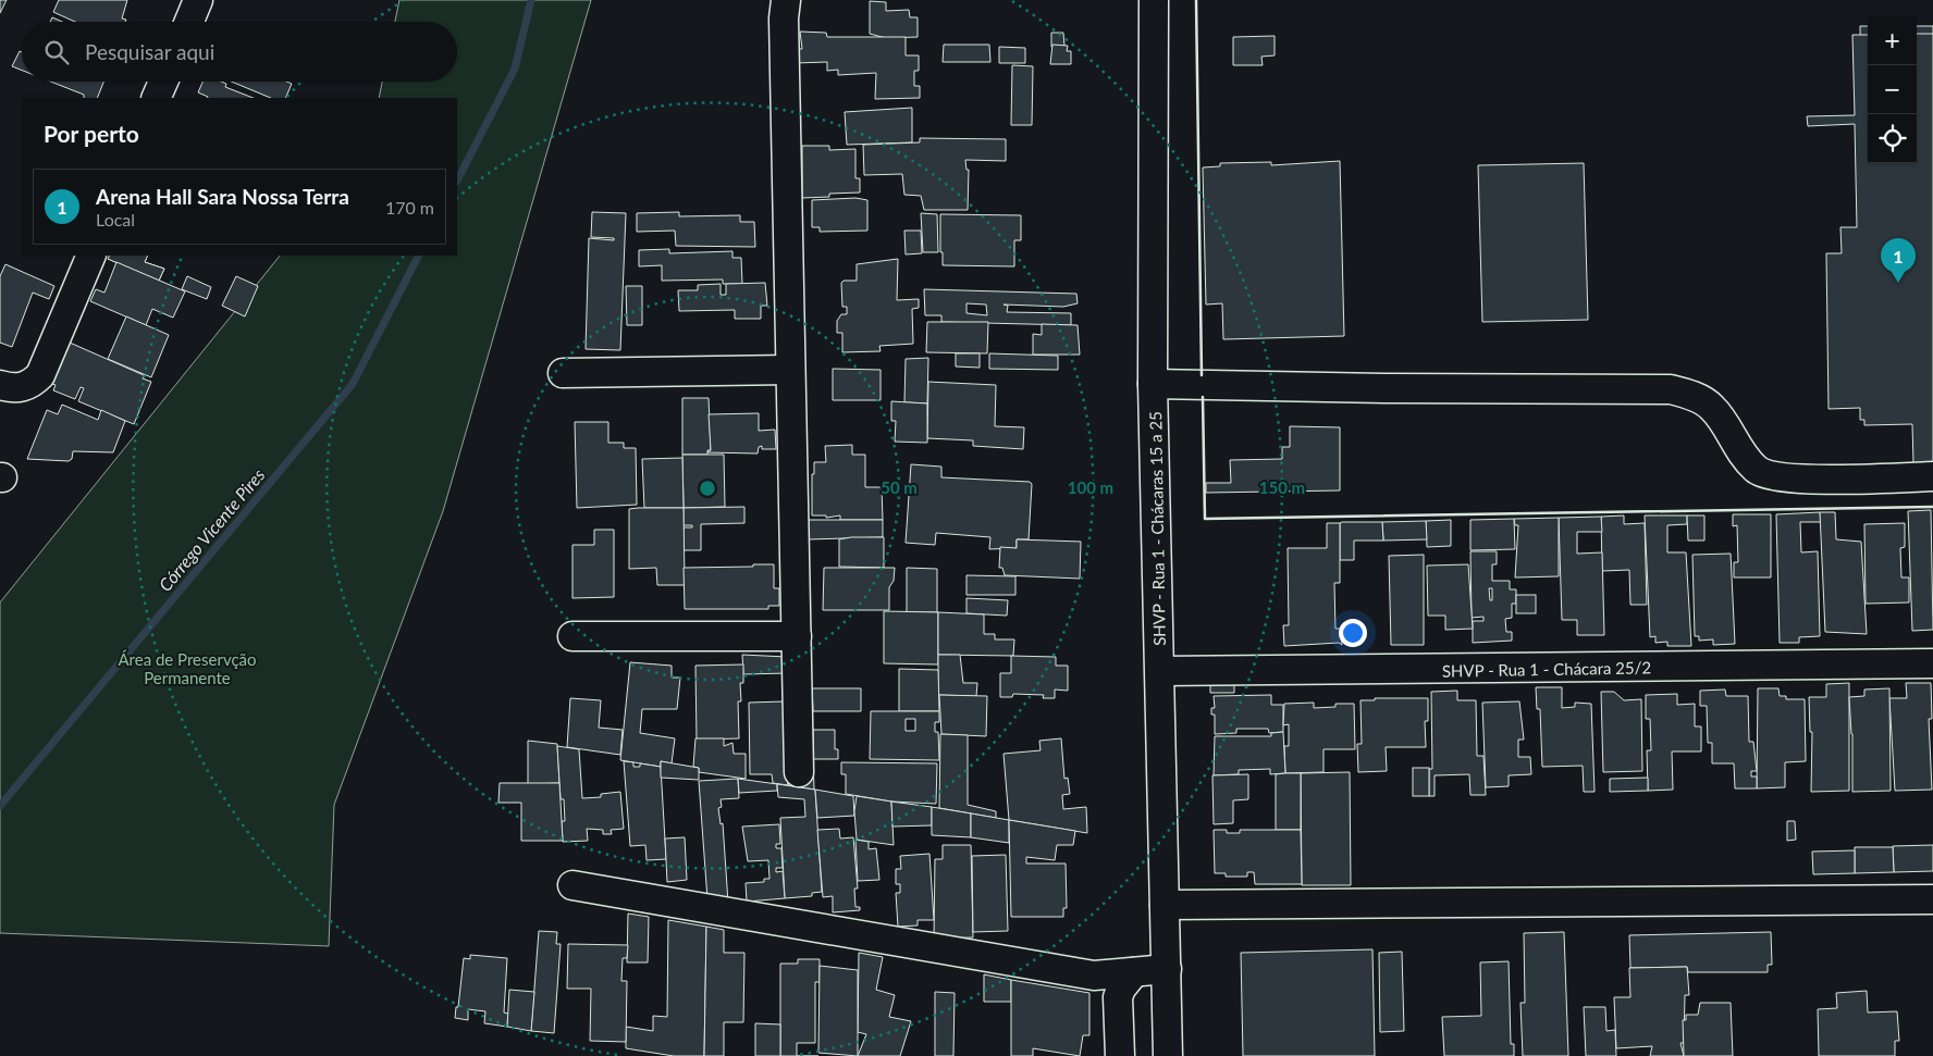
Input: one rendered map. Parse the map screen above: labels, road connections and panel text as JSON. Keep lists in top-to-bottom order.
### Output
{
  "streets": {
    "street": ["SHVP - Rua 1 - Chácaras 15 a 25", "SHVP - Rua 1 - Chácara 25/2"]
  },
  "crossings": [
    ["SHVP - Rua 1 - Chácaras 15 a 25", "SHVP - Rua 1 - Chácara 25/2"]
  ],
  "water": ["Córrego Vicente Pires"],
  "parks": ["Área de Preservção Permanente"],
  "page": {
    "map_buttons": ["+", "−"],
    "search": "Pesquisar aqui",
    "heading": "Por perto",
    "list": [
      {
        "mark": "1",
        "name": "Arena Hall Sara Nossa Terra",
        "note": "Local",
        "value": "170 m"
      }
    ],
    "pins": "1"
  },
  "rings": ["50 m", "100 m", "150 m"]
}
